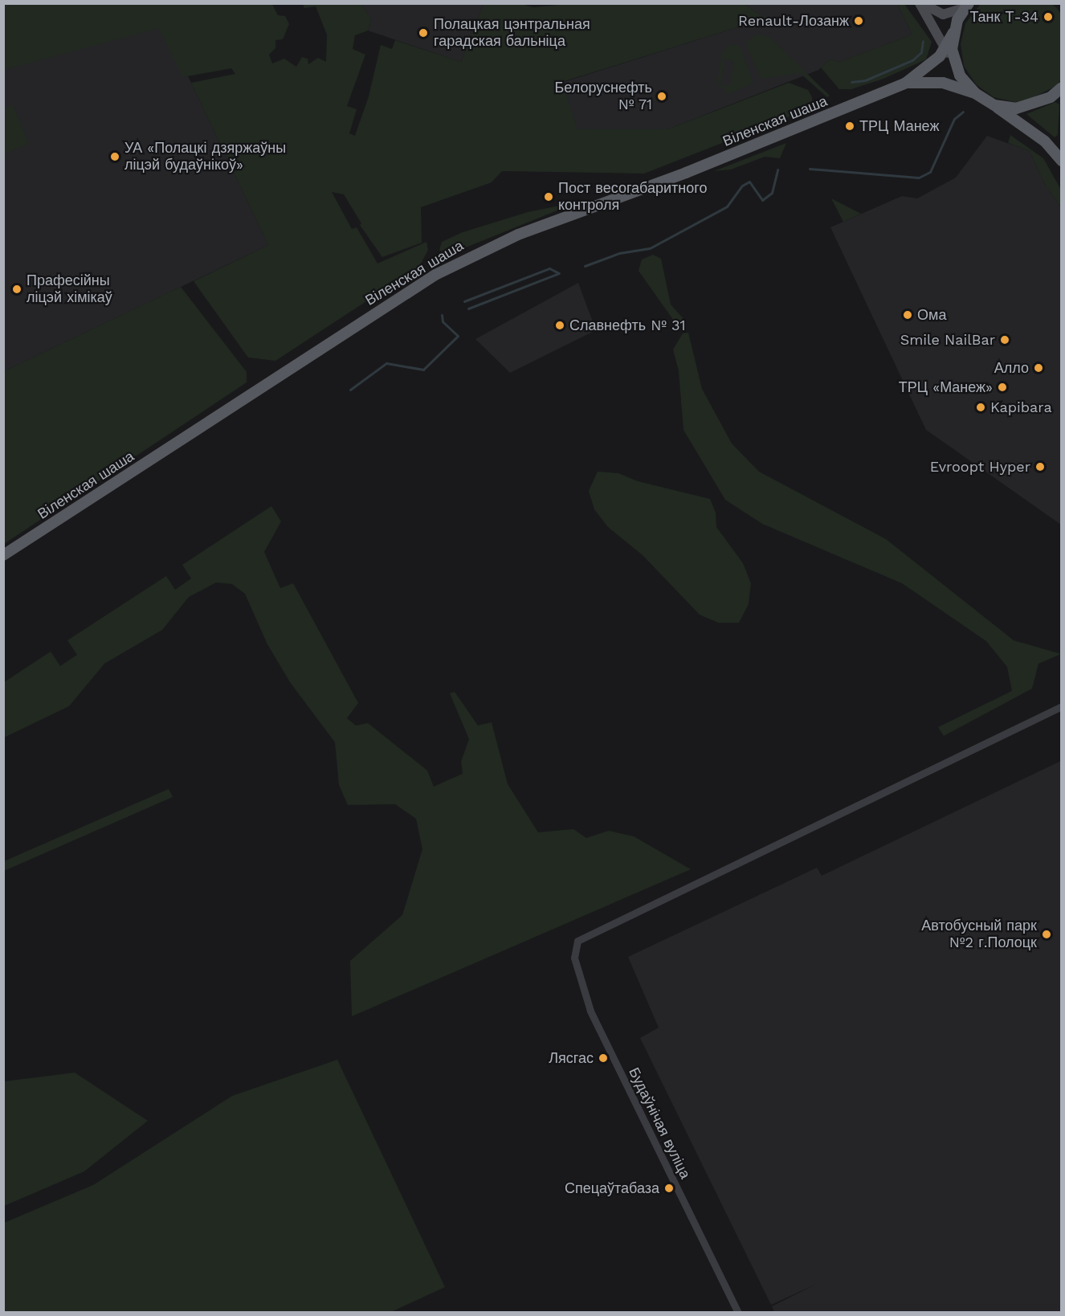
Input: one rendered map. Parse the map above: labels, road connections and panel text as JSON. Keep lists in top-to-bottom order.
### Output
{
  "streets": {
    "main road": ["Віленская шаша"],
    "street": ["Будаўнічая вуліца"]
  },
  "places": [
    "Танк Т-34",
    "Renault-Лозанж",
    "Полацкая цэнтральная гарадская бальніца",
    "Белоруснефть № 71",
    "ТРЦ Манеж",
    "УА «Полацкі дзяржаўны ліцэй будаўнікоў»",
    "Пост весогабаритного контроля",
    "Прафесійны ліцэй хімікаў",
    "Ома",
    "Славнефть № 31",
    "Smile NailBar",
    "Алло",
    "ТРЦ «Манеж»",
    "Kapibara",
    "Evroopt Hyper",
    "Автобусный парк №2 г.Полоцк",
    "Лясгас",
    "Спецаўтабаза"
  ]
}
